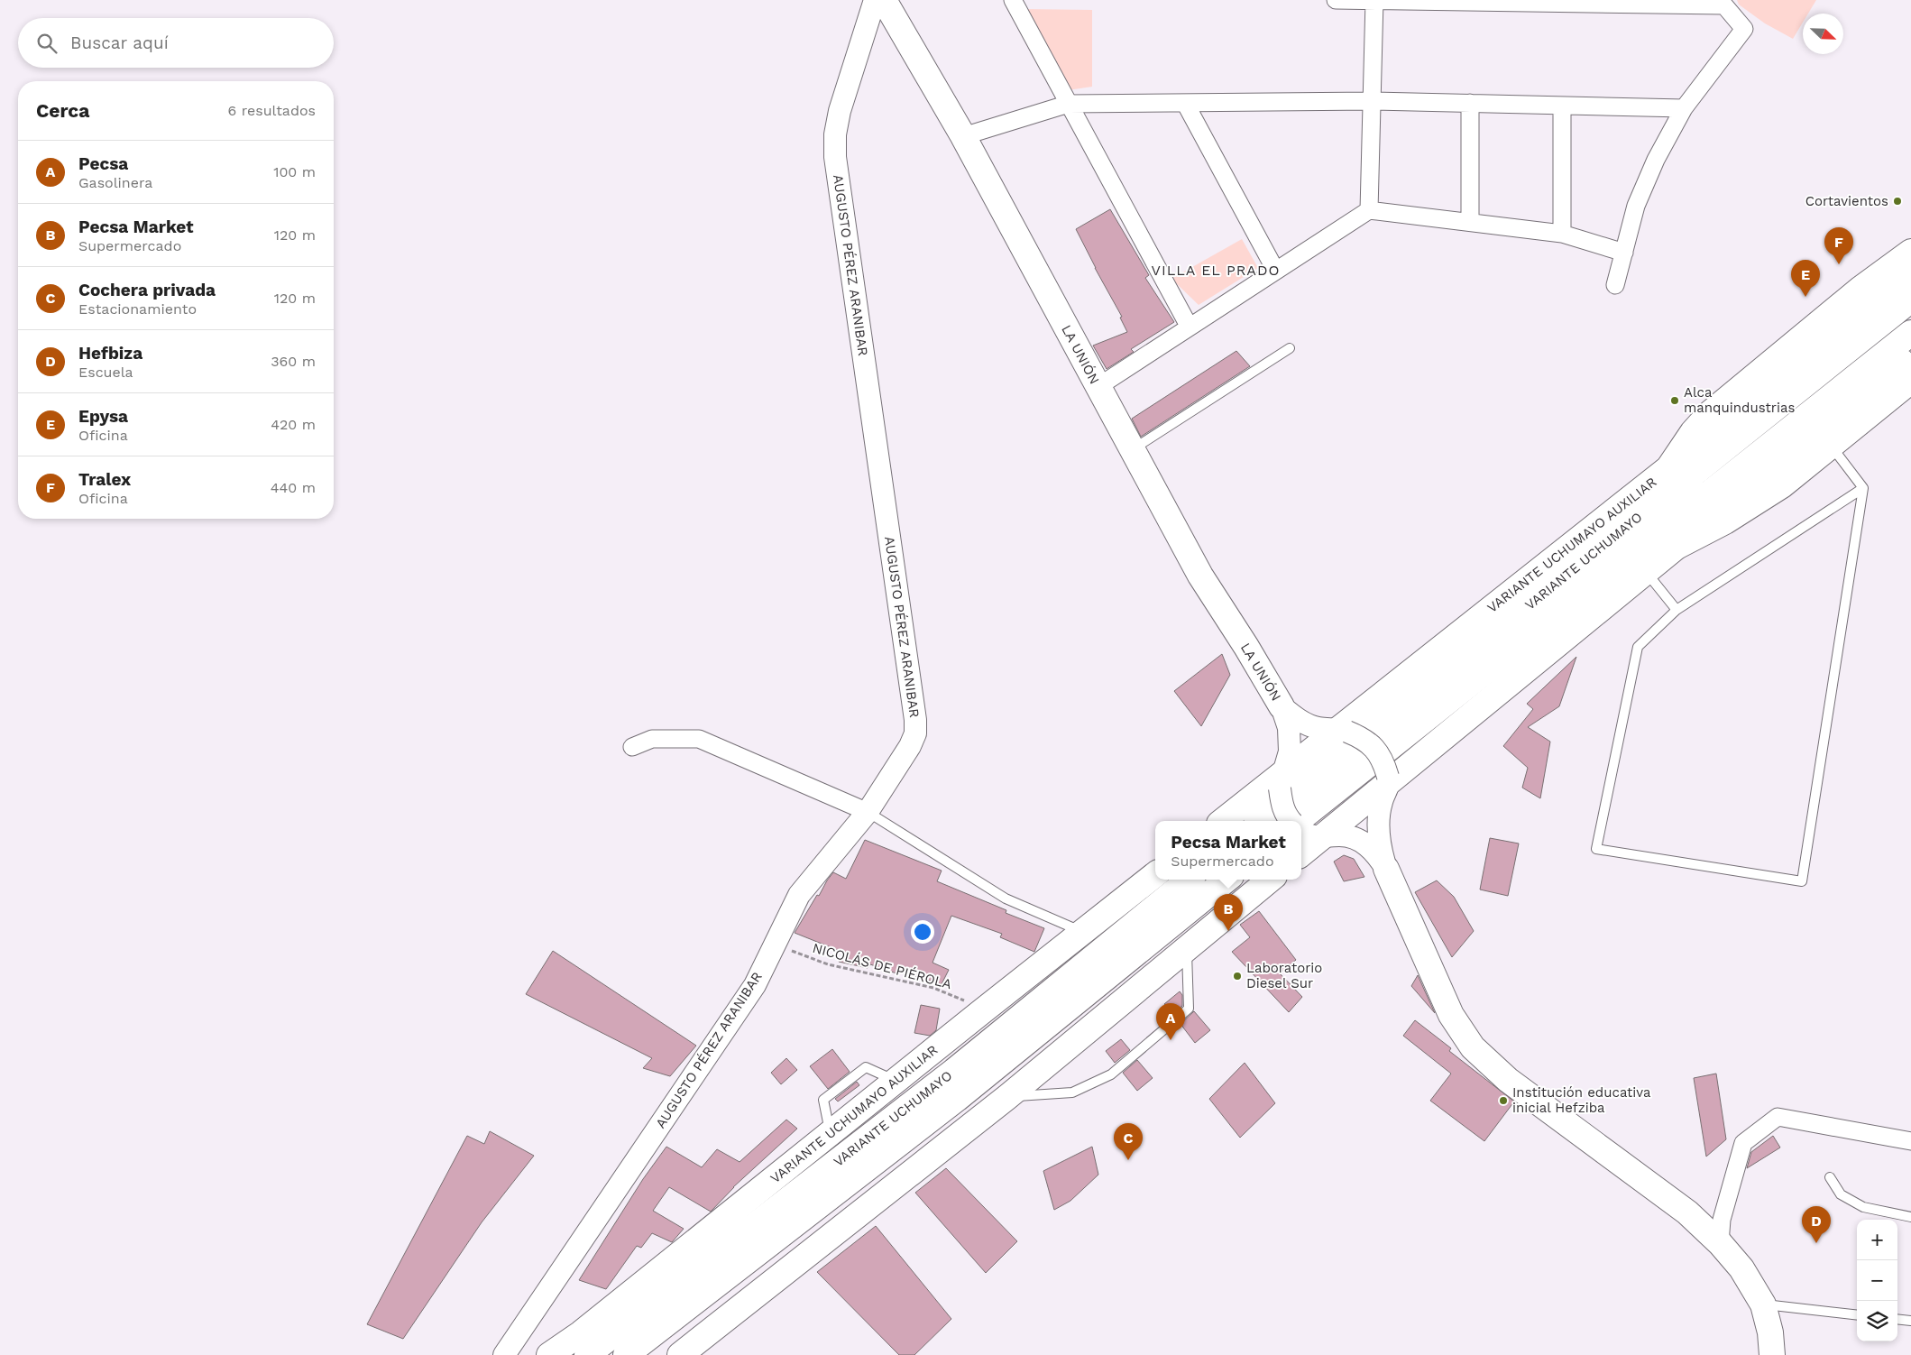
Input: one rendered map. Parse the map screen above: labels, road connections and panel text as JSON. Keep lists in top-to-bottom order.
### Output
{
  "streets": {
    "main road": ["LA UNIÓN", "VARIANTE UCHUMAYO AUXILIAR", "VARIANTE UCHUMAYO"],
    "street": ["AUGUSTO PÉREZ ARANIBAR"],
    "path": ["NICOLÁS DE PIÉROLA"]
  },
  "crossings": [
    ["AUGUSTO PÉREZ ARANIBAR", "NICOLÁS DE PIÉROLA"],
    ["LA UNIÓN", "VARIANTE UCHUMAYO AUXILIAR"],
    ["VARIANTE UCHUMAYO AUXILIAR", "NICOLÁS DE PIÉROLA"]
  ],
  "districts": ["VILLA EL PRADO"],
  "places": [
    "Cortavientos",
    "Alca manquindustrias",
    "Laboratorio Diesel Sur",
    "Institución educativa inicial Hefziba"
  ],
  "north": "bottom right",
  "page": {
    "search": "Buscar aquí",
    "heading": ["Cerca", "6 resultados"],
    "list": [
      {
        "mark": "A",
        "name": "Pecsa",
        "note": "Gasolinera",
        "value": "100 m"
      },
      {
        "mark": "B",
        "name": "Pecsa Market",
        "note": "Supermercado",
        "value": "120 m"
      },
      {
        "mark": "C",
        "name": "Cochera privada",
        "note": "Estacionamiento",
        "value": "120 m"
      },
      {
        "mark": "D",
        "name": "Hefbiza",
        "note": "Escuela",
        "value": "360 m"
      },
      {
        "mark": "E",
        "name": "Epysa",
        "note": "Oficina",
        "value": "420 m"
      },
      {
        "mark": "F",
        "name": "Tralex",
        "note": "Oficina",
        "value": "440 m"
      }
    ],
    "pins": [
      "F",
      "E",
      "B",
      "A",
      "C",
      "D"
    ],
    "popup": ["Pecsa Market", "Supermercado"],
    "map_buttons": ["+", "−"]
  }
}
